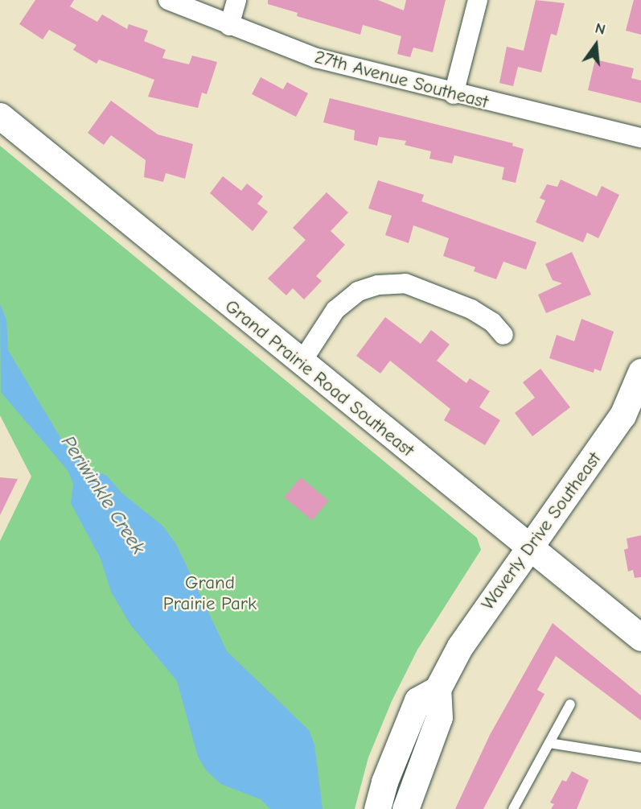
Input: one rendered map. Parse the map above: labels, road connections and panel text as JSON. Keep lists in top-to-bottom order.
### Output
{
  "streets": {
    "main road": ["Grand Prairie Road Southeast", "Waverly Drive Southeast"],
    "street": ["27th Avenue Southeast"]
  },
  "crossings": [
    ["Grand Prairie Road Southeast", "Waverly Drive Southeast"]
  ],
  "water": ["Periwinkle Creek"],
  "parks": ["Grand Prairie Park"],
  "north": "top"
}
